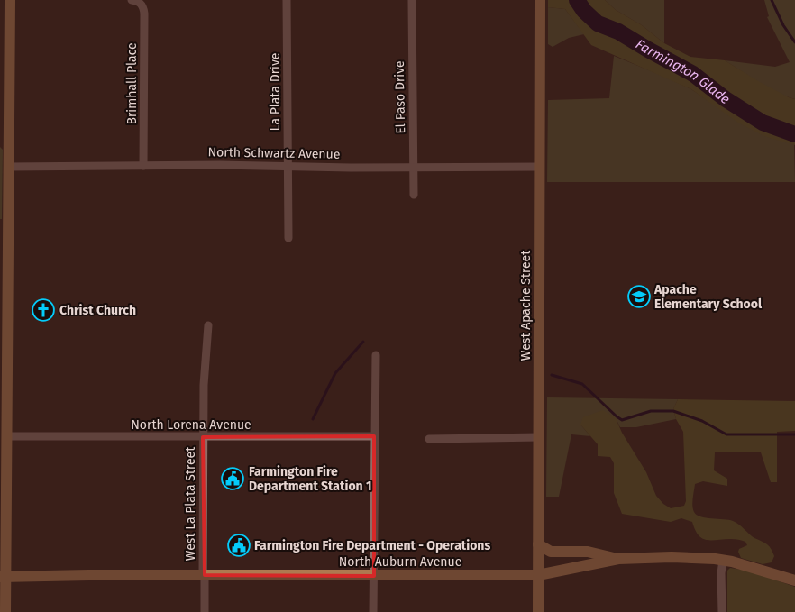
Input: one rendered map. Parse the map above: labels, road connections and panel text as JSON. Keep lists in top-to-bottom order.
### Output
{
  "streets": {
    "main road": ["West Apache Street", "North Auburn Avenue"],
    "street": [
      "Brimhall Place",
      "La Plata Drive",
      "El Paso Drive",
      "North Schwartz Avenue",
      "North Lorena Avenue",
      "West La Plata Street"
    ]
  },
  "crossings": [
    ["Brimhall Place", "North Schwartz Avenue"],
    ["La Plata Drive", "North Schwartz Avenue"],
    ["El Paso Drive", "North Schwartz Avenue"],
    ["North Schwartz Avenue", "West Apache Street"],
    ["West Apache Street", "North Auburn Avenue"],
    ["North Lorena Avenue", "West La Plata Street"],
    ["West La Plata Street", "North Auburn Avenue"]
  ],
  "water": ["Farmington Glade"],
  "places": {
    "school or university": ["Apache Elementary School"],
    "church": ["Christ Church"],
    "public building": ["Farmington Fire Department Station 1", "Farmington Fire Department - Operations"]
  }
}
